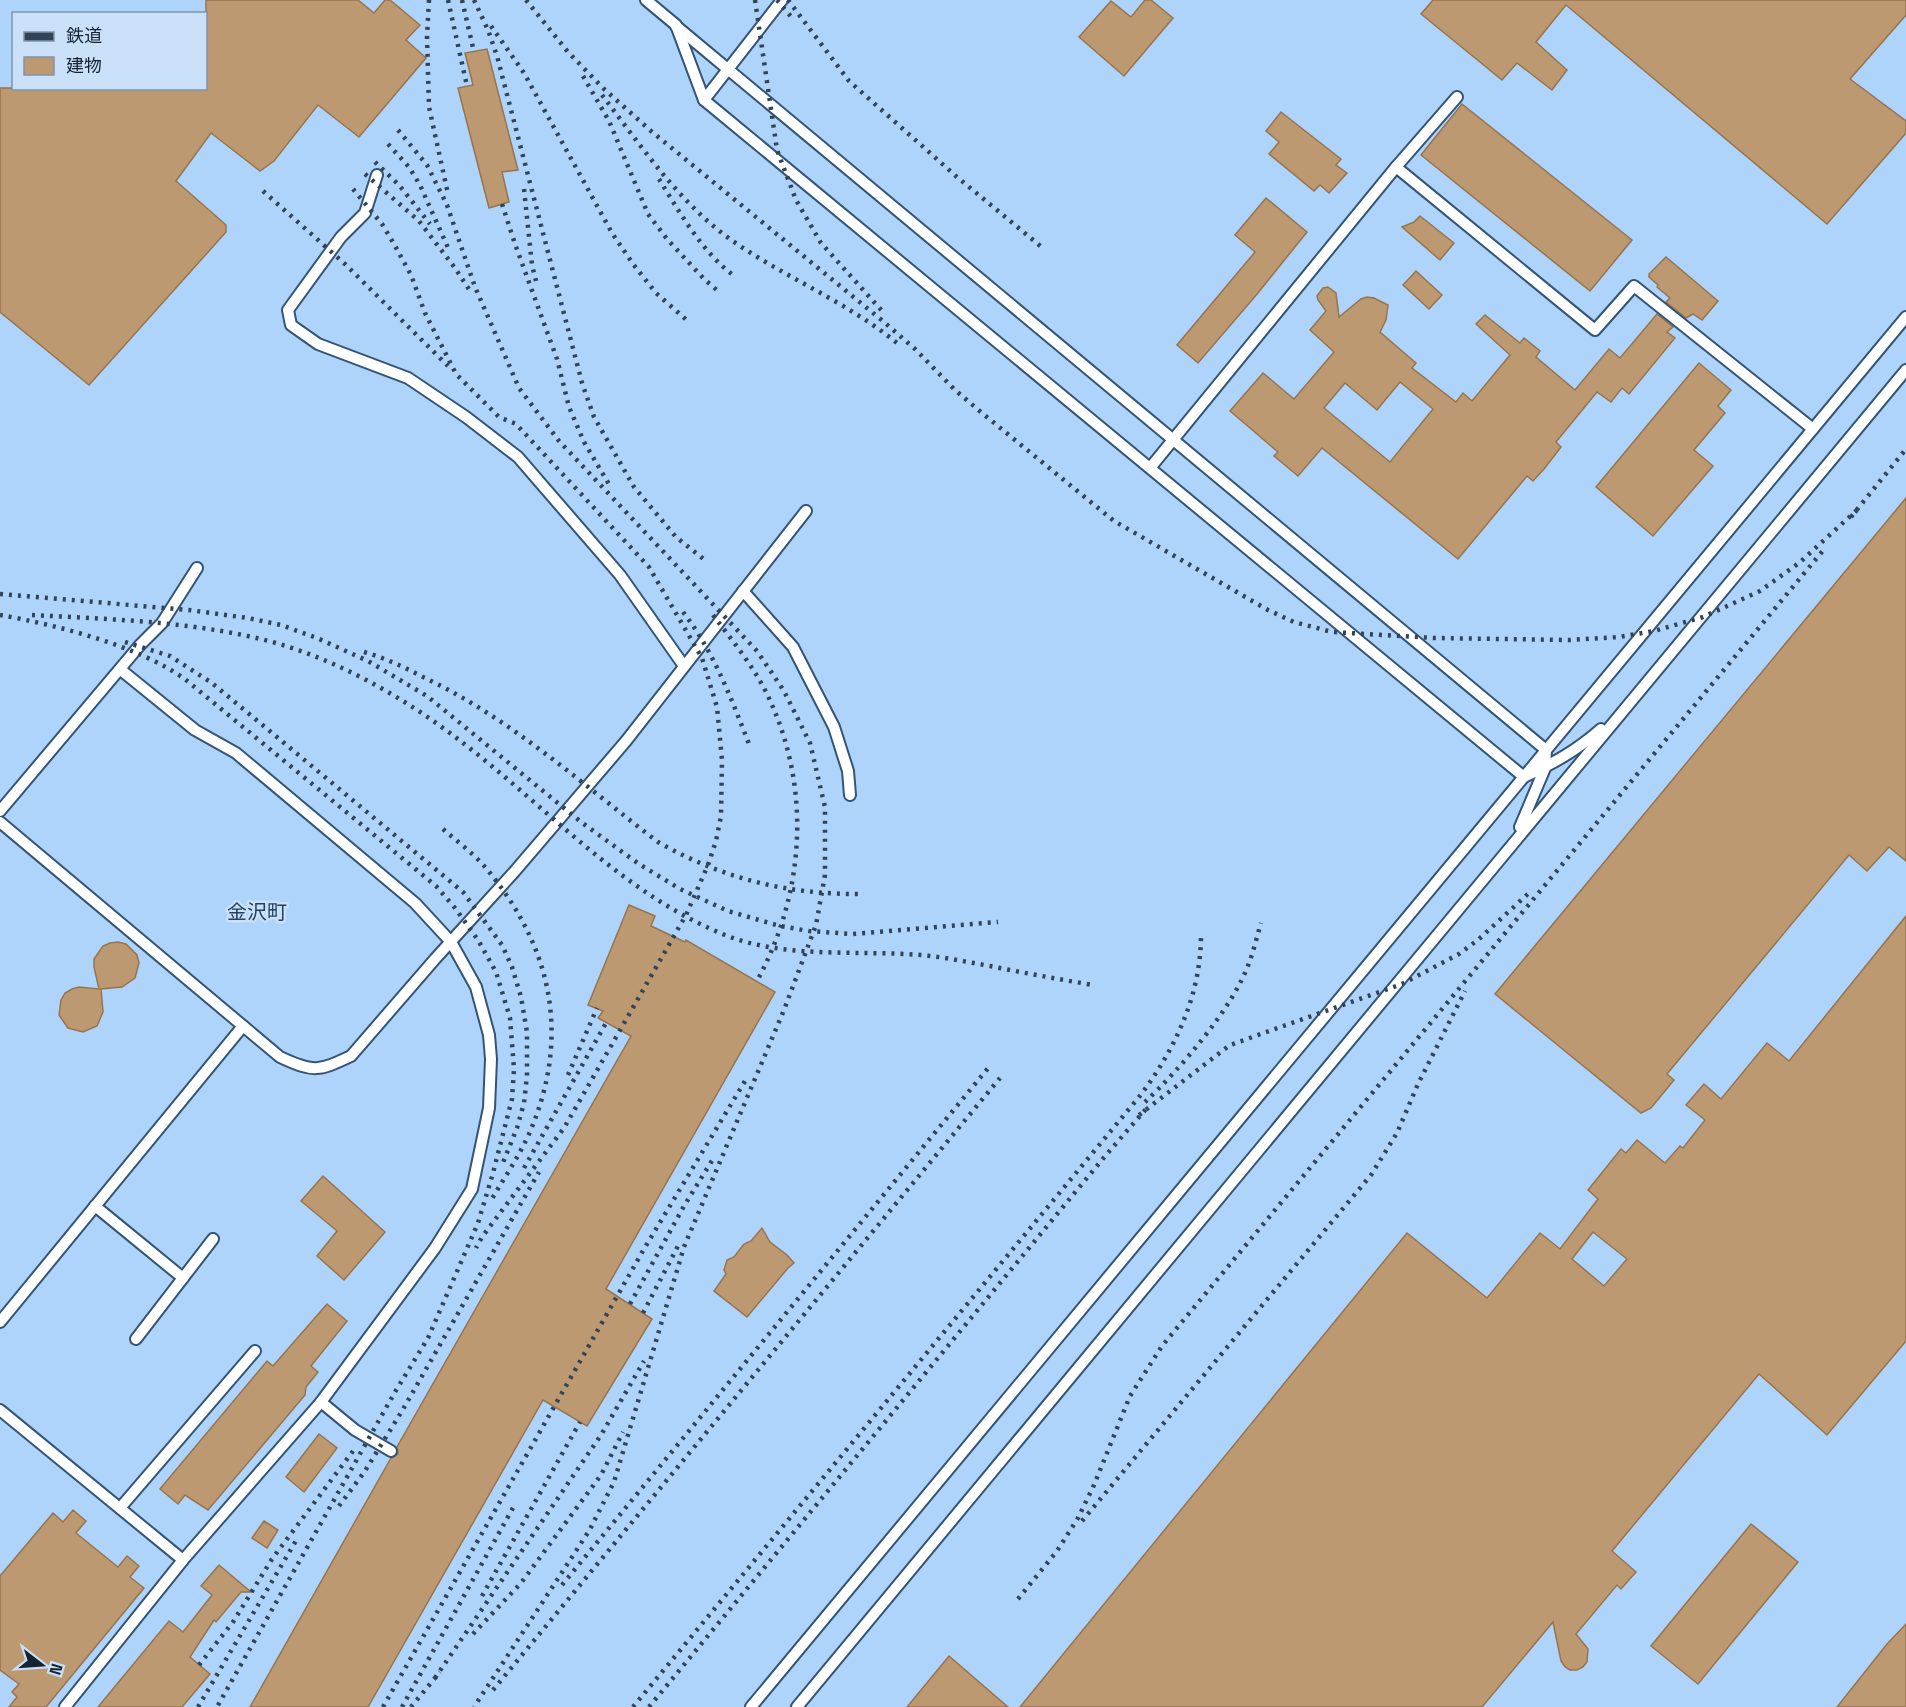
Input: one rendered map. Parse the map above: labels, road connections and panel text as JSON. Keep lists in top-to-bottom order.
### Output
{
  "districts": ["金沢町"],
  "legend": ["鉄道", "建物"],
  "north": "right"
}
